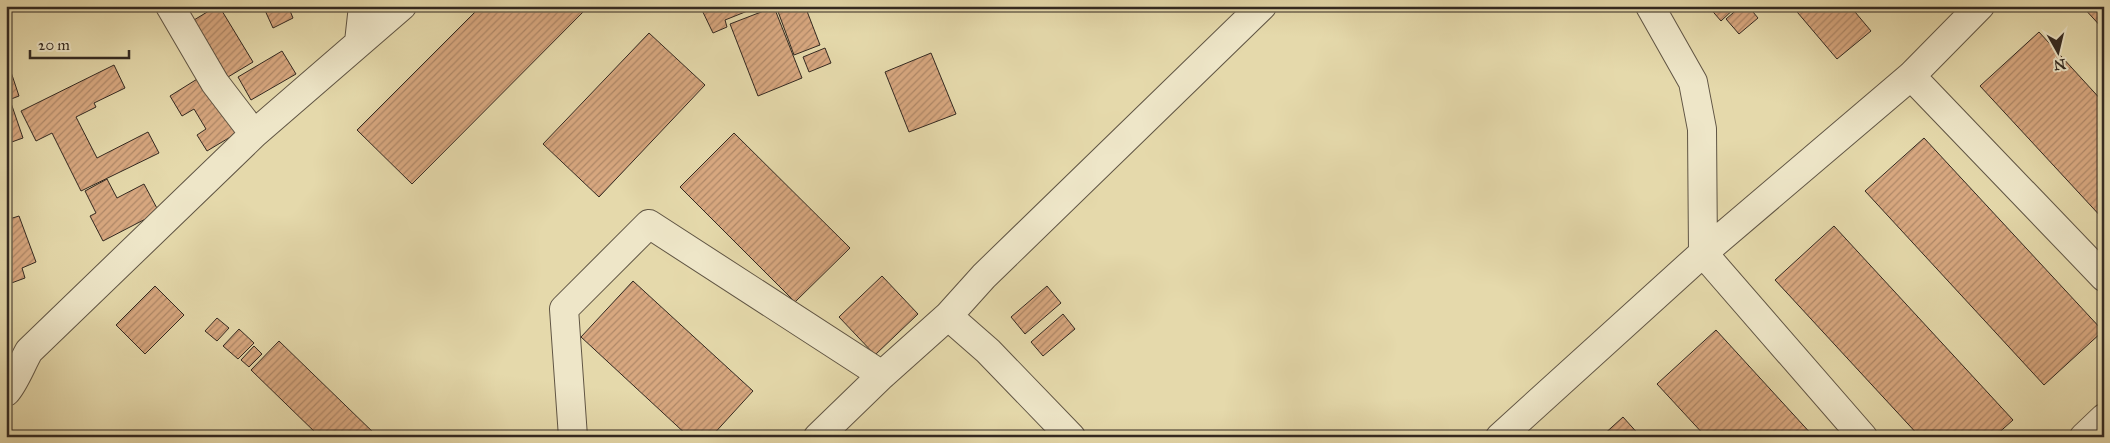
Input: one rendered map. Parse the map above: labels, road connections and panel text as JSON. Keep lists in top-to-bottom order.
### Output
{
  "scale_bar": "20 m",
  "north": "bottom"
}
